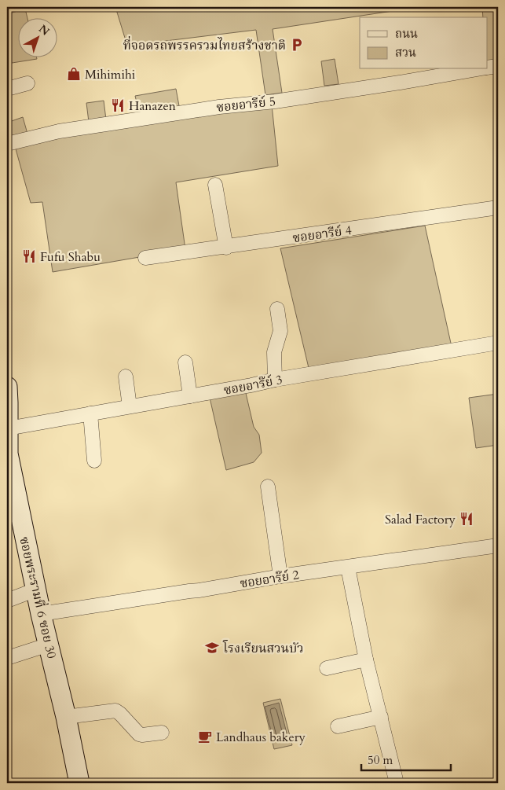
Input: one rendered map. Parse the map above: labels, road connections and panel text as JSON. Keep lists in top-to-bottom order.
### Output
{
  "streets": {
    "street": [
      "ซอยอารีย์ 5",
      "ซอยอารีย์ 4",
      "ซอยอาร๊ย์ 3",
      "ซอยอาร๊ย์ 2",
      "ซอยพระรามที่ 6 ซอย 30"
    ]
  },
  "crossings": [
    ["ซอยอาร๊ย์ 3", "ซอยพระรามที่ 6 ซอย 30"],
    ["ซอยอาร๊ย์ 2", "ซอยพระรามที่ 6 ซอย 30"]
  ],
  "places": {
    "parking": ["ที่จอดรถพรรครวมไทยสร้างชาติ"],
    "shop": ["Mihimihi"],
    "restaurant": ["Hanazen", "Fufu Shabu", "Salad Factory"],
    "school or university": ["โรงเรียนสวนบัว"],
    "cafe": ["Landhaus bakery"]
  },
  "legend": ["ถนน", "สวน"],
  "scale_bar": "50 m",
  "north": "top right"
}
